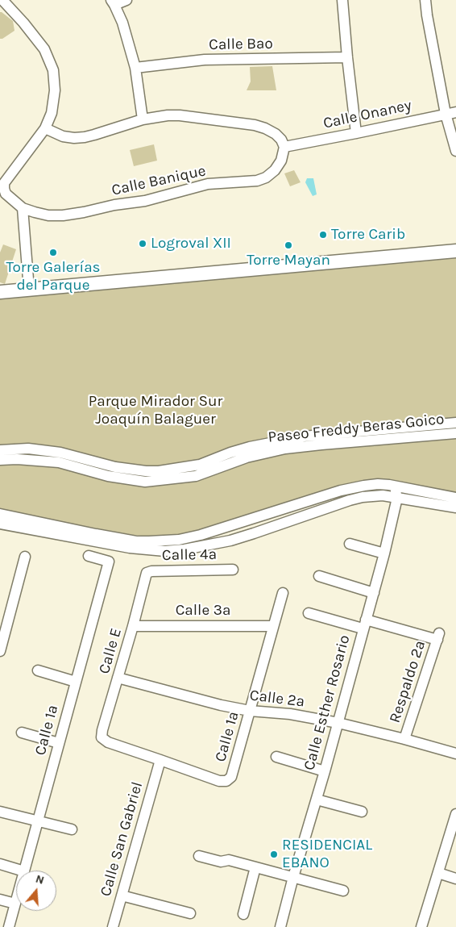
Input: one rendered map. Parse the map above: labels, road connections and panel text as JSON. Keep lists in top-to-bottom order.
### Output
{
  "streets": {
    "street": [
      "Calle Bao",
      "Calle Onaney",
      "Calle Banique",
      "Paseo Freddy Beras Goico",
      "Calle 4a",
      "Calle 3a",
      "Calle E",
      "Respaldo 2a",
      "Calle 2a",
      "Calle Esther Rosario",
      "Calle 1ª",
      "Calle 1a",
      "Calle San Gabriel"
    ]
  },
  "crossings": [
    ["Calle Onaney", "Calle Banique"],
    ["Calle 4a", "Calle E"],
    ["Calle 3a", "Calle E"],
    ["Calle 3a", "Calle 1a"],
    ["Calle E", "Calle 2a"],
    ["Calle E", "Calle 1a"],
    ["Respaldo 2a", "Calle 2a"],
    ["Respaldo 2a", "Calle Esther Rosario"],
    ["Calle 2a", "Calle Esther Rosario"],
    ["Calle 2a", "Calle 1a"],
    ["Calle 1a", "Calle San Gabriel"]
  ],
  "parks": ["Parque Mirador Sur Joaquín Balaguer"],
  "places": [
    "Torre Carib",
    "Logroval XII",
    "Torre Mayan",
    "Torre Galerías del Parque",
    "RESIDENCIAL EBANO"
  ],
  "north": "top"
}
